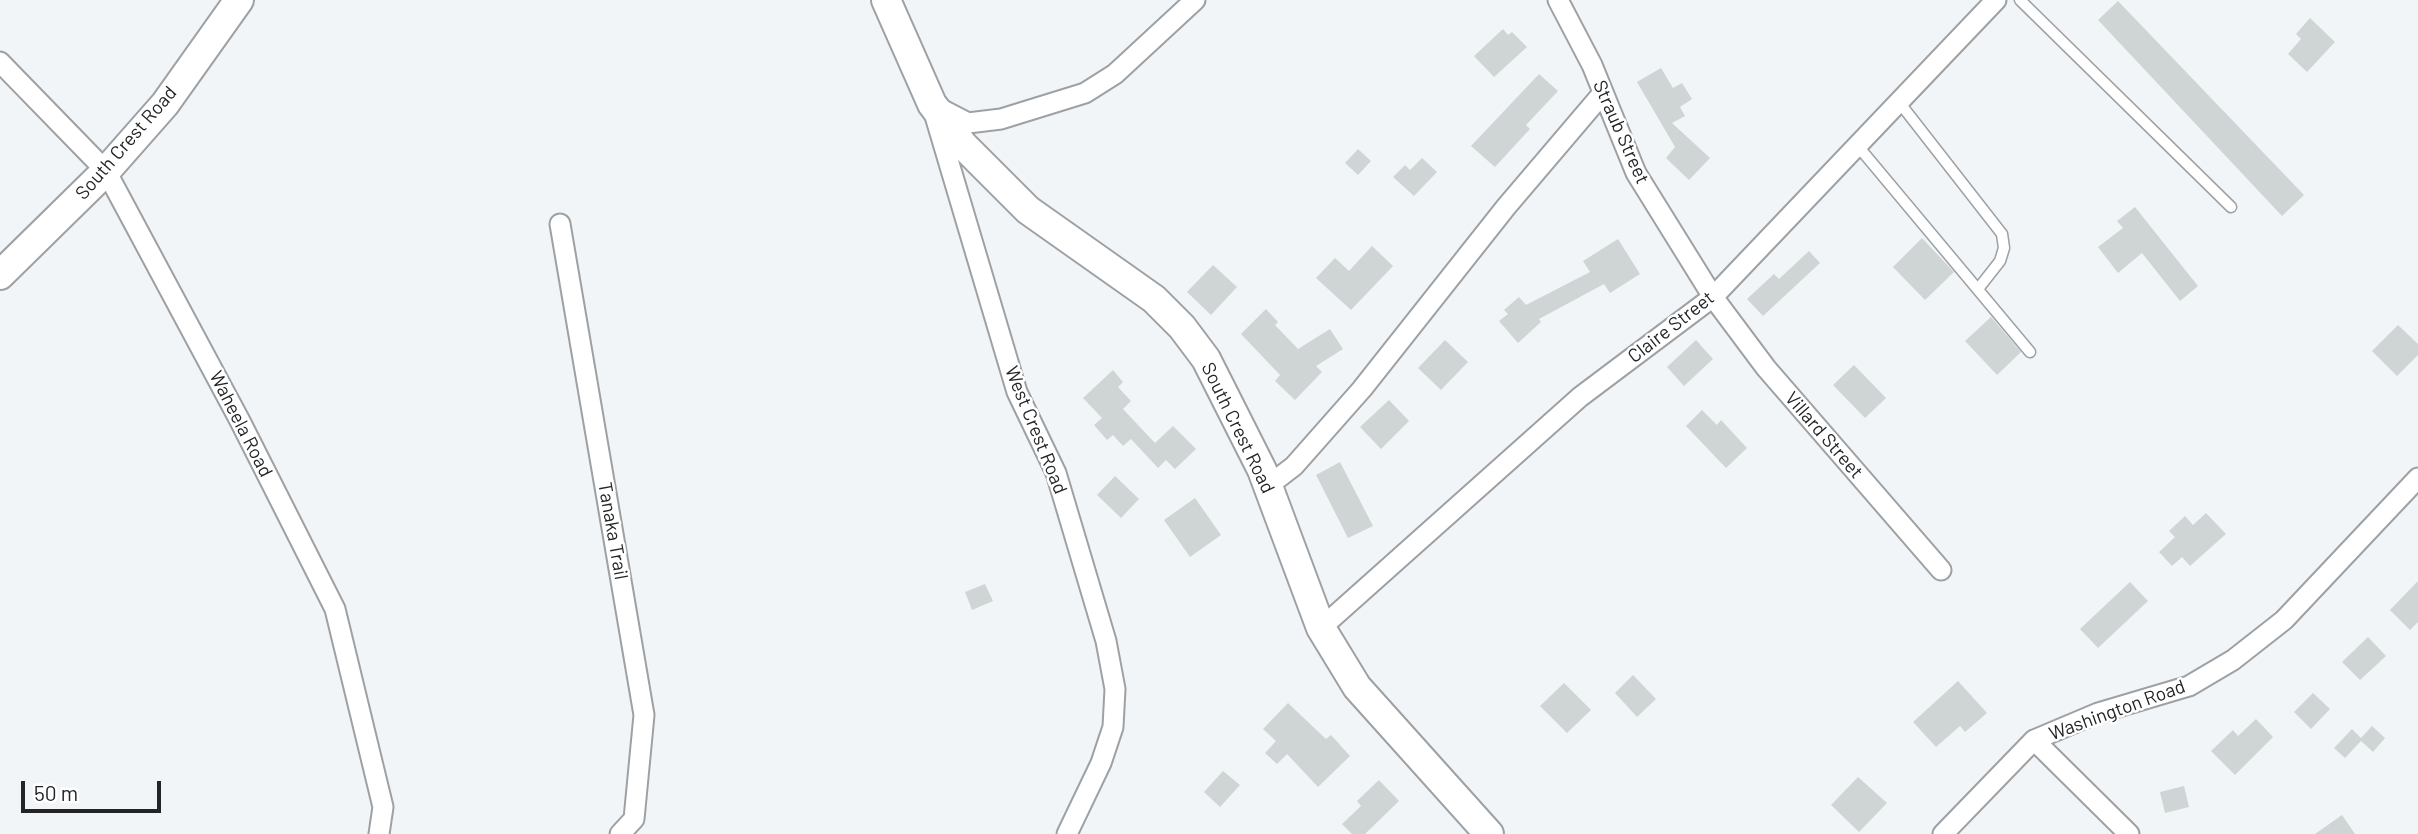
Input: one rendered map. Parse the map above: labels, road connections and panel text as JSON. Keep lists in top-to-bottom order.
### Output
{
  "streets": {
    "street": [
      "Straub Street",
      "South Crest Road",
      "Claire Street",
      "Waheela Road",
      "West Crest Road",
      "Villard Street",
      "Tanaka Trail",
      "Washington Road"
    ]
  },
  "crossings": [
    ["Straub Street", "Claire Street"],
    ["Straub Street", "Villard Street"],
    ["South Crest Road", "Claire Street"],
    ["South Crest Road", "Waheela Road"],
    ["South Crest Road", "West Crest Road"],
    ["Claire Street", "Villard Street"]
  ],
  "scale_bar": "50 m"
}
